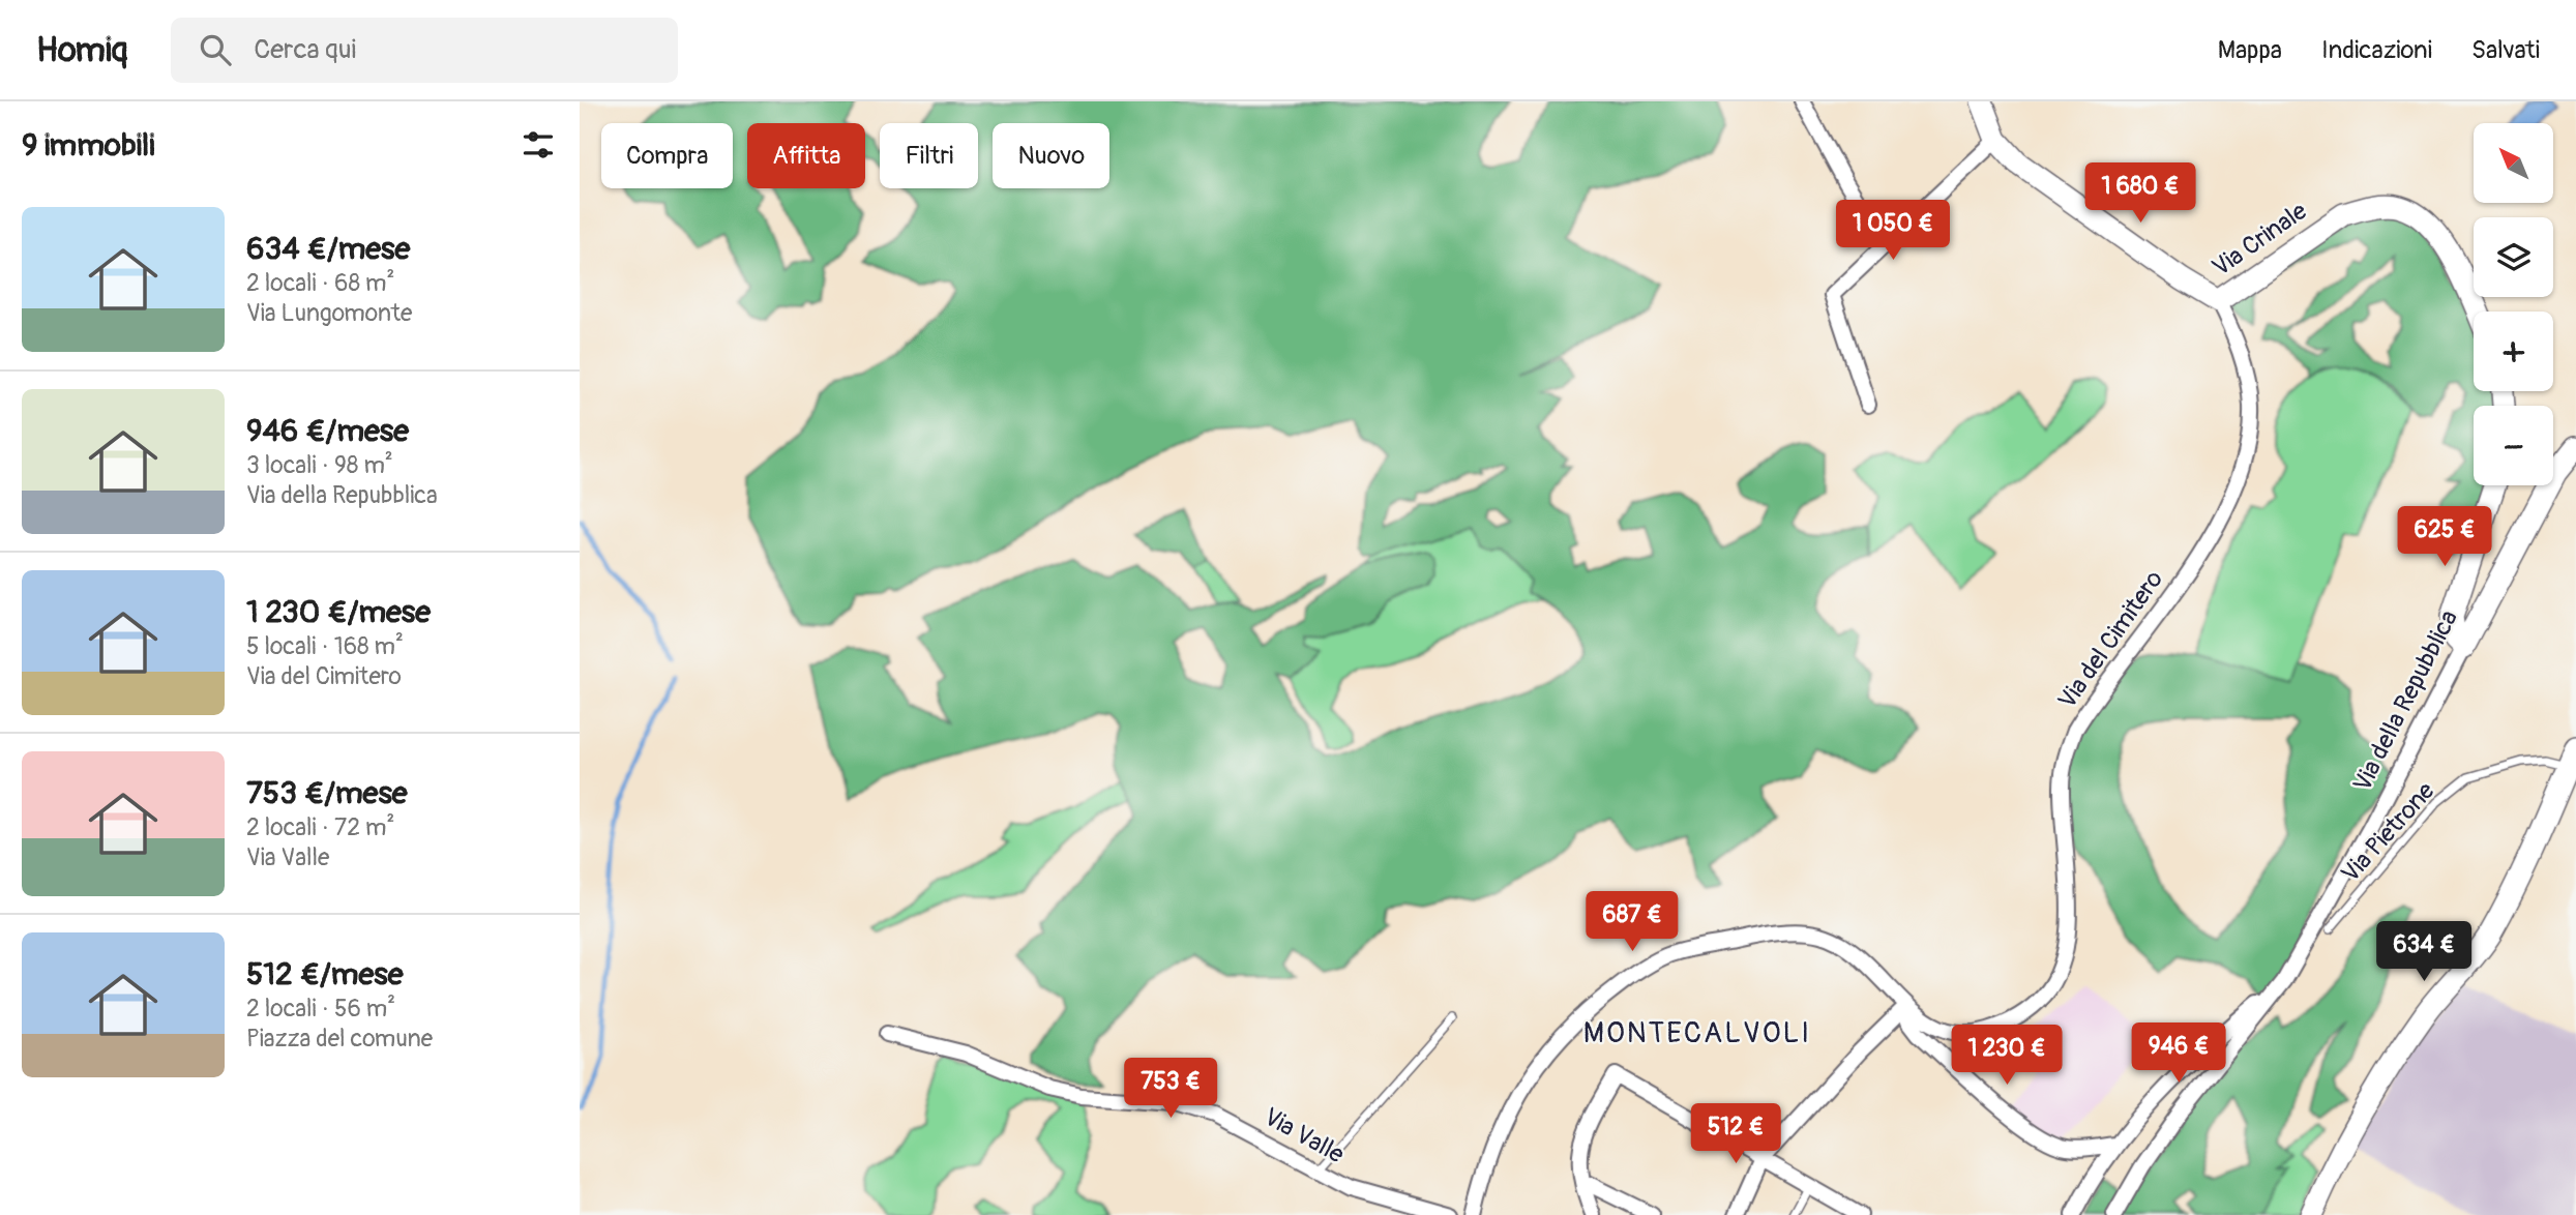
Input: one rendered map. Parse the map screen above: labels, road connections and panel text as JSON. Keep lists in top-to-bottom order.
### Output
{
  "streets": {
    "street": [
      "Via Crinale",
      "Via del Cimitero",
      "Via della Repubblica",
      "Via Valle"
    ],
    "lane": ["Via Pietrone"]
  },
  "crossings": [
    ["Via Crinale", "Via del Cimitero"]
  ],
  "districts": ["MONTECALVOLI"],
  "north": "top left",
  "page": {
    "header": "Homiq",
    "search": "Cerca qui",
    "nav": ["Mappa", "Indicazioni", "Salvati"],
    "heading": "9 immobili",
    "map_buttons": ["+", "−"],
    "chip": [
      "Compra",
      "Affitta",
      "Filtri",
      "Nuovo"
    ],
    "price": [
      "1 680 €",
      "1 050 €",
      "625 €",
      "687 €",
      "634 €",
      "946 €",
      "1 230 €",
      "753 €",
      "512 €"
    ],
    "list": [
      {
        "name": "634 €/mese",
        "note": "2 locali · 68 m² · Via Lungomonte"
      },
      {
        "name": "946 €/mese",
        "note": "3 locali · 98 m² · Via della Repubblica"
      },
      {
        "name": "1 230 €/mese",
        "note": "5 locali · 168 m² · Via del Cimitero"
      },
      {
        "name": "753 €/mese",
        "note": "2 locali · 72 m² · Via Valle"
      },
      {
        "name": "512 €/mese",
        "note": "2 locali · 56 m² · Piazza del comune"
      }
    ]
  }
}
